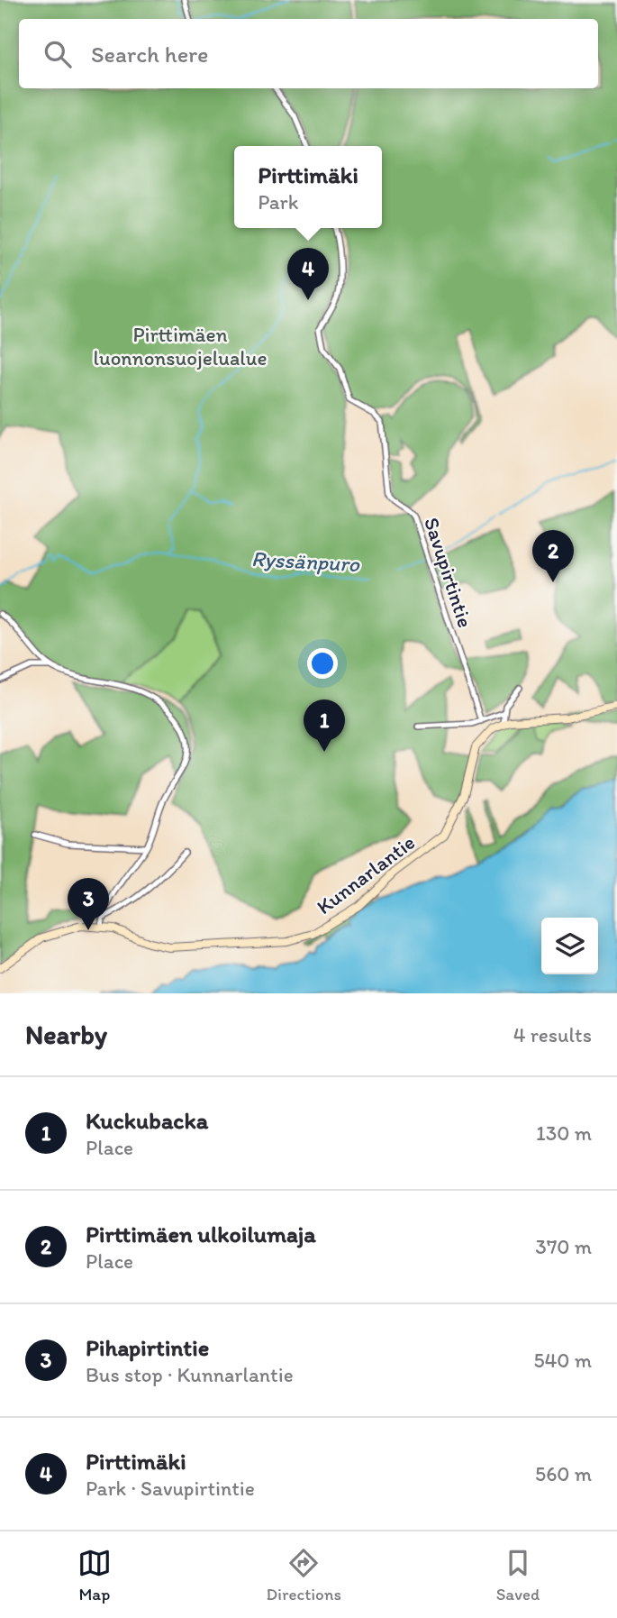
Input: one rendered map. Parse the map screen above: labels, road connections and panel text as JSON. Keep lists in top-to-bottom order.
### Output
{
  "streets": {
    "main road": ["Kunnarlantie"],
    "street": ["Savupirtintie"]
  },
  "water": ["Ryssänpuro"],
  "parks": ["Pirttimäen luonnonsuojelualue"],
  "page": {
    "search": "Search here",
    "popup": ["Pirttimäki", "Park"],
    "pins": [
      "4",
      "2",
      "1",
      "3"
    ],
    "heading": ["Nearby", "4 results"],
    "list": [
      {
        "mark": "1",
        "name": "Kuckubacka",
        "note": "Place",
        "value": "130 m"
      },
      {
        "mark": "2",
        "name": "Pirttimäen ulkoilumaja",
        "note": "Place",
        "value": "370 m"
      },
      {
        "mark": "3",
        "name": "Pihapirtintie",
        "note": "Bus stop · Kunnarlantie",
        "value": "540 m"
      },
      {
        "mark": "4",
        "name": "Pirttimäki",
        "note": "Park · Savupirtintie",
        "value": "560 m"
      }
    ],
    "nav": ["Map", "Directions", "Saved"]
  }
}
